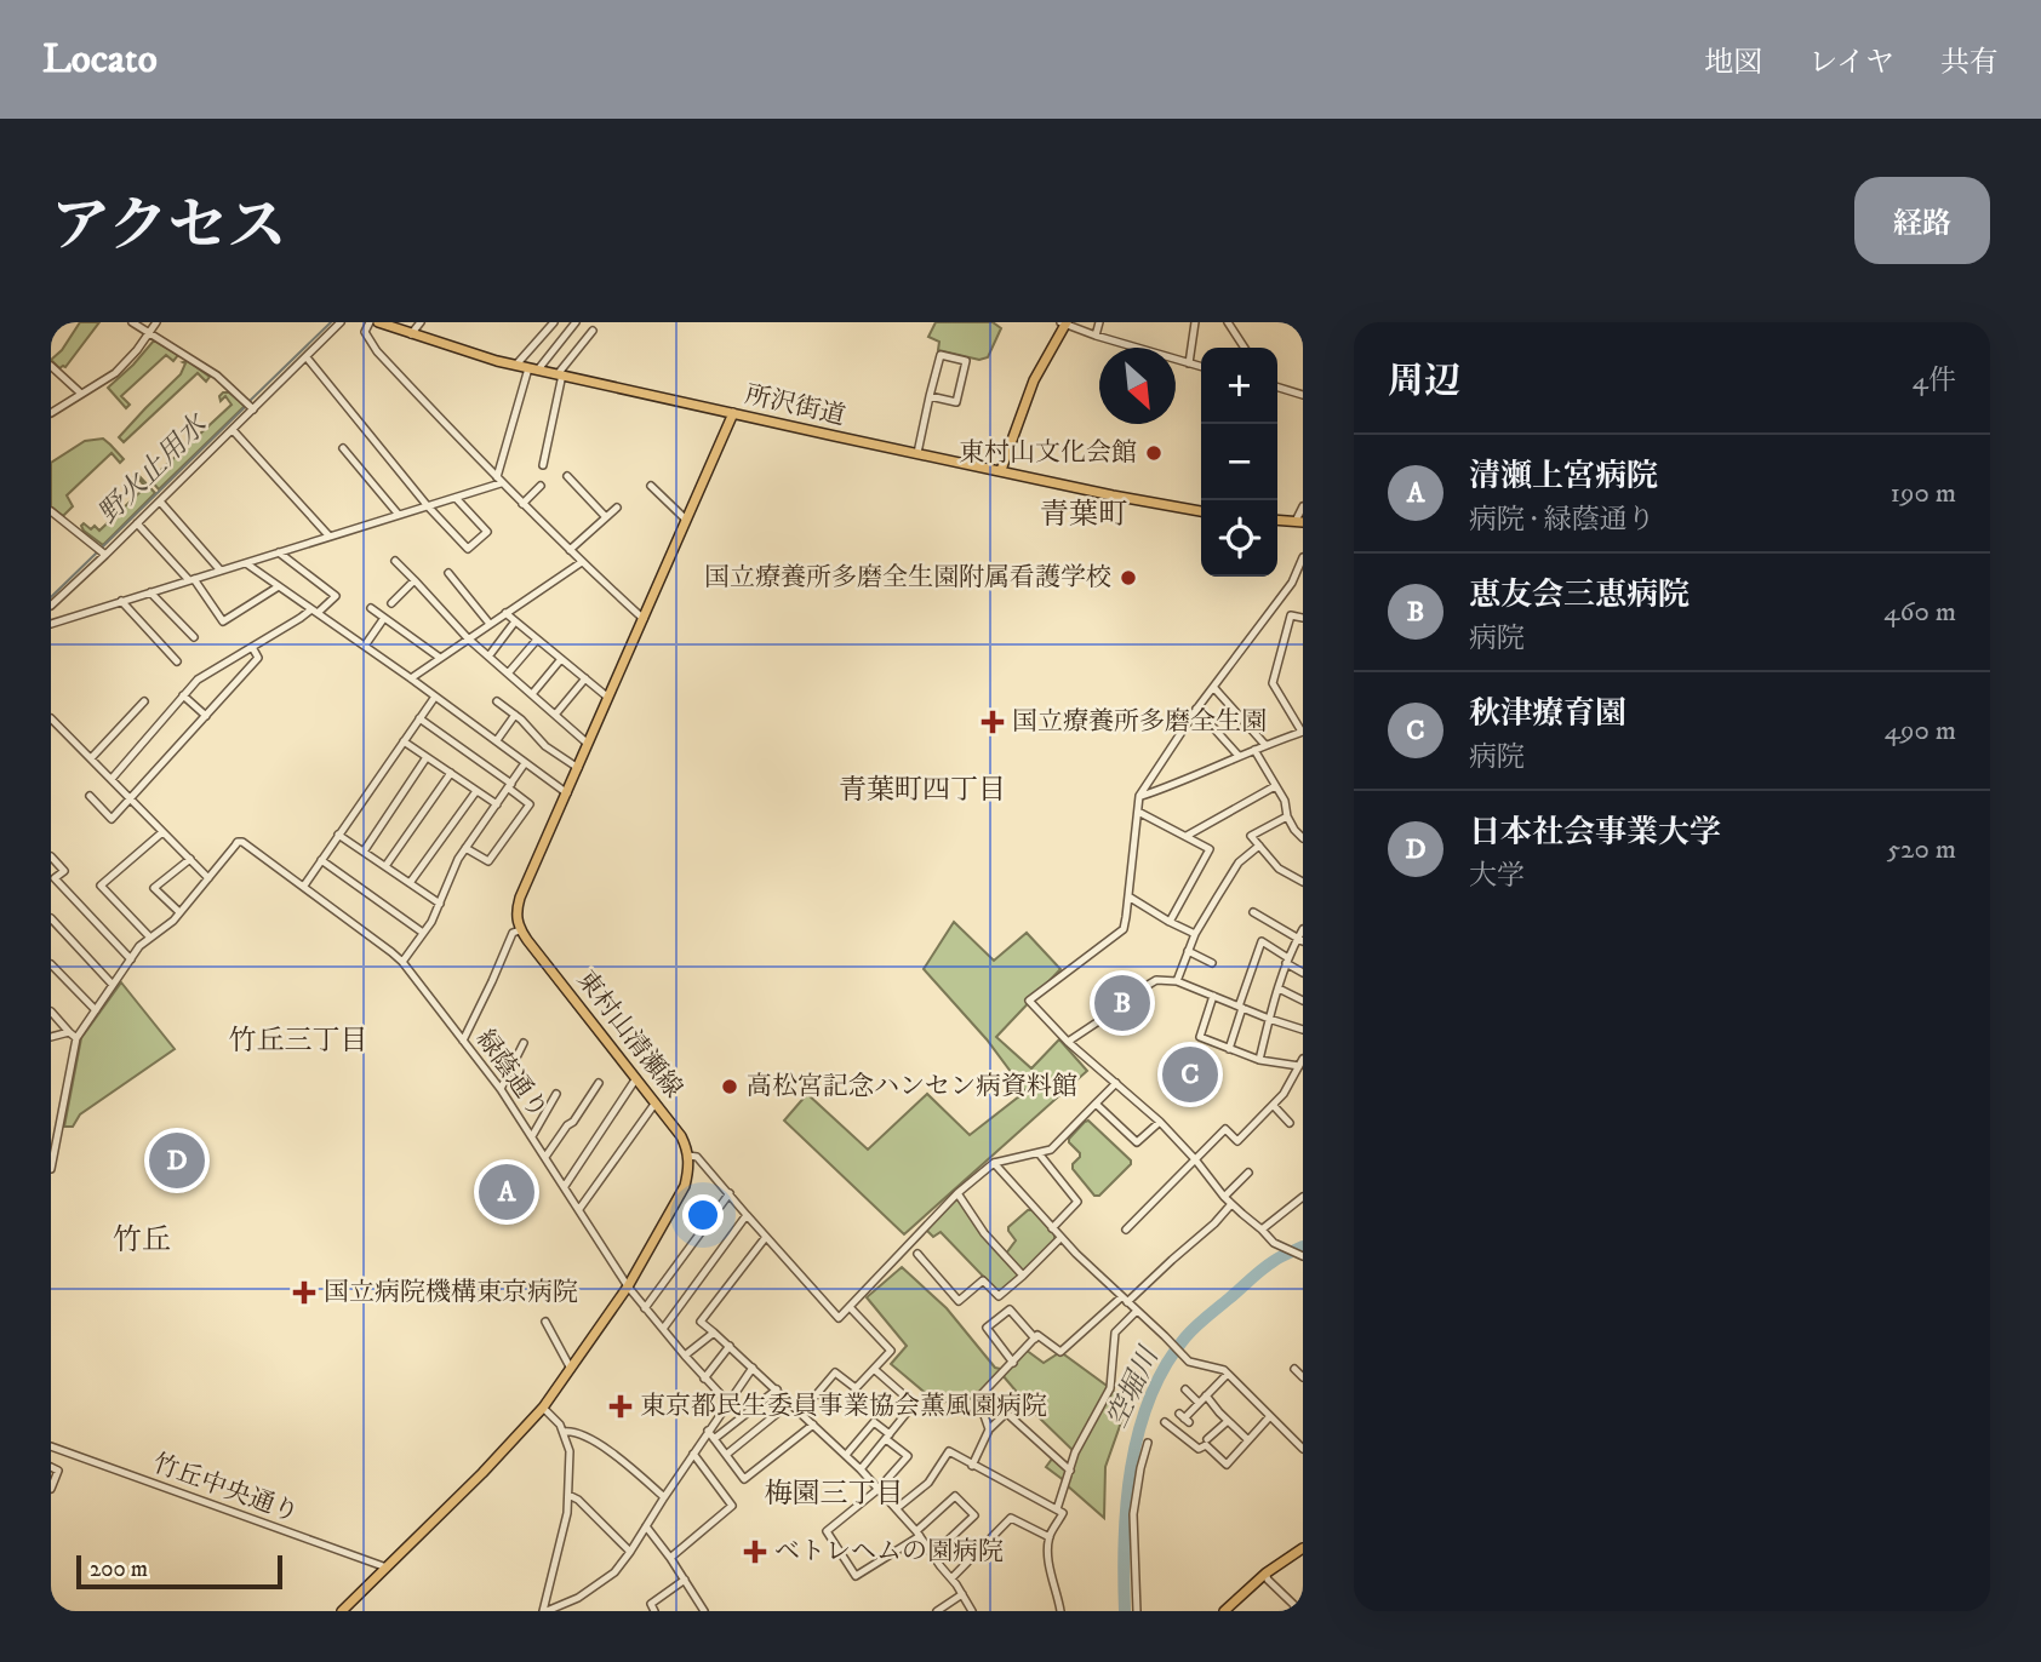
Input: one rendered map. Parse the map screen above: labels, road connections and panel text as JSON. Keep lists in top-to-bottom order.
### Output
{
  "streets": {
    "main road": ["所沢街道", "東村山清瀬線"],
    "street": ["緑蔭通り", "竹丘中央通り"]
  },
  "districts": [
    "青葉町",
    "青葉町四丁目",
    "竹丘三丁目",
    "竹丘",
    "梅園三丁目"
  ],
  "water": ["野火止用水", "空堀川"],
  "places": {
    "other": ["東村山文化会館", "国立療養所多磨全生園附属看護学校", "高松宮記念ハンセン病資料館"],
    "health": [
      "国立療養所多磨全生園",
      "国立病院機構東京病院",
      "東京都民生委員事業協会薫風園病院",
      "ベトレヘムの園病院"
    ]
  },
  "scale_bar": "200 m",
  "north": "bottom right",
  "page": {
    "header": "Locato",
    "nav": ["地図", "レイヤ", "共有"],
    "title": "アクセス",
    "buttons": "経路",
    "heading": ["周辺", "4件"],
    "map_buttons": ["+", "−"],
    "list": [
      {
        "mark": "A",
        "name": "清瀬上宮病院",
        "note": "病院 · 緑蔭通り",
        "value": "190 m"
      },
      {
        "mark": "B",
        "name": "恵友会三恵病院",
        "note": "病院",
        "value": "460 m"
      },
      {
        "mark": "C",
        "name": "秋津療育園",
        "note": "病院",
        "value": "490 m"
      },
      {
        "mark": "D",
        "name": "日本社会事業大学",
        "note": "大学",
        "value": "520 m"
      }
    ],
    "pins": [
      "B",
      "C",
      "D",
      "A"
    ],
    "scale": "200 m"
  }
}
